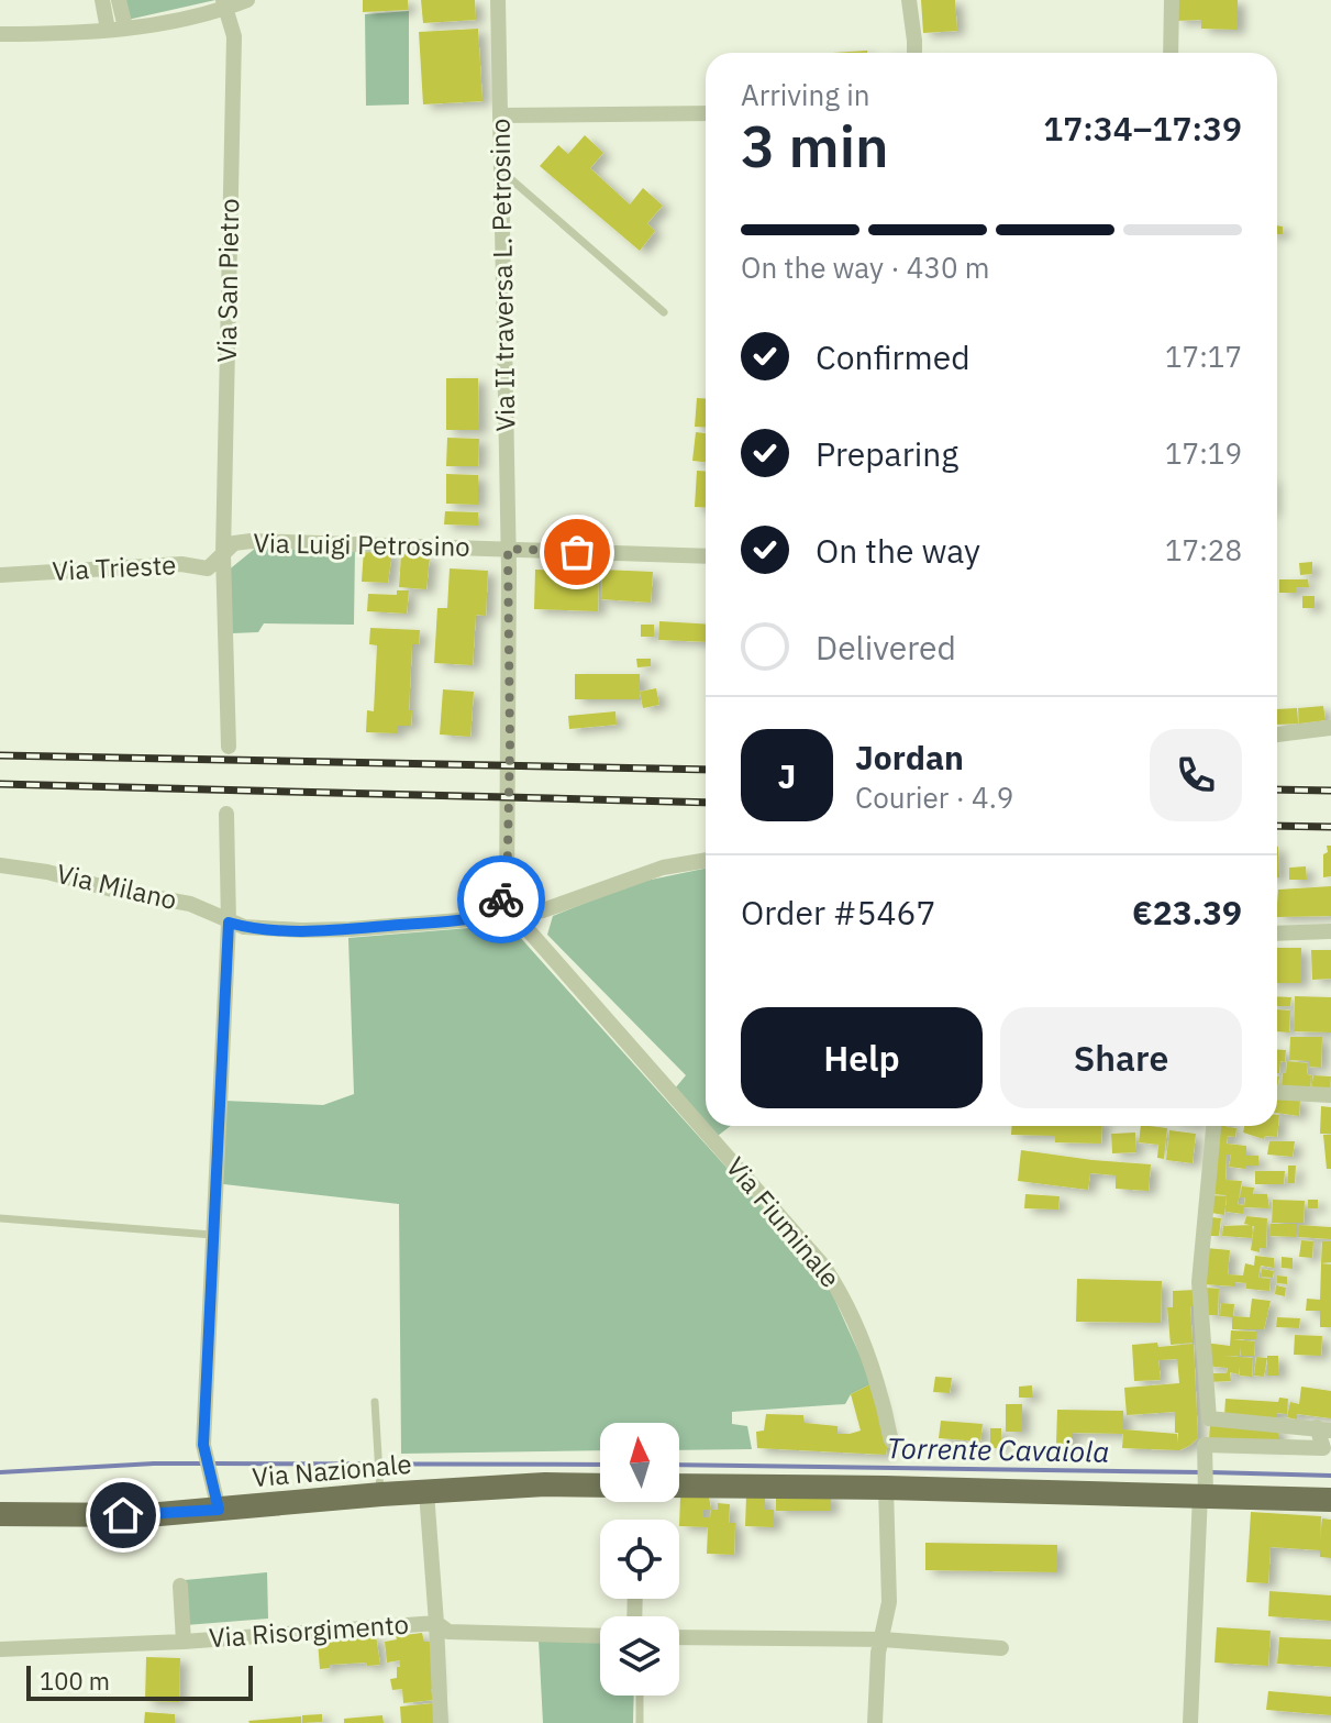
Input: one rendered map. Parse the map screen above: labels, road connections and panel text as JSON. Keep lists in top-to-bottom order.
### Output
{
  "streets": {
    "main road": ["Via Nazionale"],
    "street": [
      "Via II traversa L. Petrosino",
      "Via San Pietro",
      "Via Luigi Petrosino",
      "Via Trieste",
      "Via Milano",
      "Via Fiuminale",
      "Via Risorgimento"
    ]
  },
  "crossings": [
    ["Via II traversa L. Petrosino", "Via Luigi Petrosino"],
    ["Via II traversa L. Petrosino", "Via Milano"],
    ["Via II traversa L. Petrosino", "Via Fiuminale"],
    ["Via San Pietro", "Via Luigi Petrosino"],
    ["Via San Pietro", "Via Trieste"],
    ["Via Luigi Petrosino", "Via Trieste"],
    ["Via Milano", "Via Fiuminale"]
  ],
  "water": ["Torrente Cavaiola"],
  "scale_bar": "100 m",
  "north": "top",
  "page": {
    "heading": ["3 min", "Arriving in", "17:34–17:39"],
    "panel": [
      "Jordan",
      "Courier · 4.9",
      "Order #5467",
      "€23.39"
    ],
    "bar": "On the way · 430 m",
    "list": [
      ["Confirmed", "17:17"],
      ["Preparing", "17:19"],
      ["On the way", "17:28"],
      "Delivered"
    ],
    "round": "J",
    "buttons": ["Help", "Share"],
    "scale": "100 m"
  }
}
